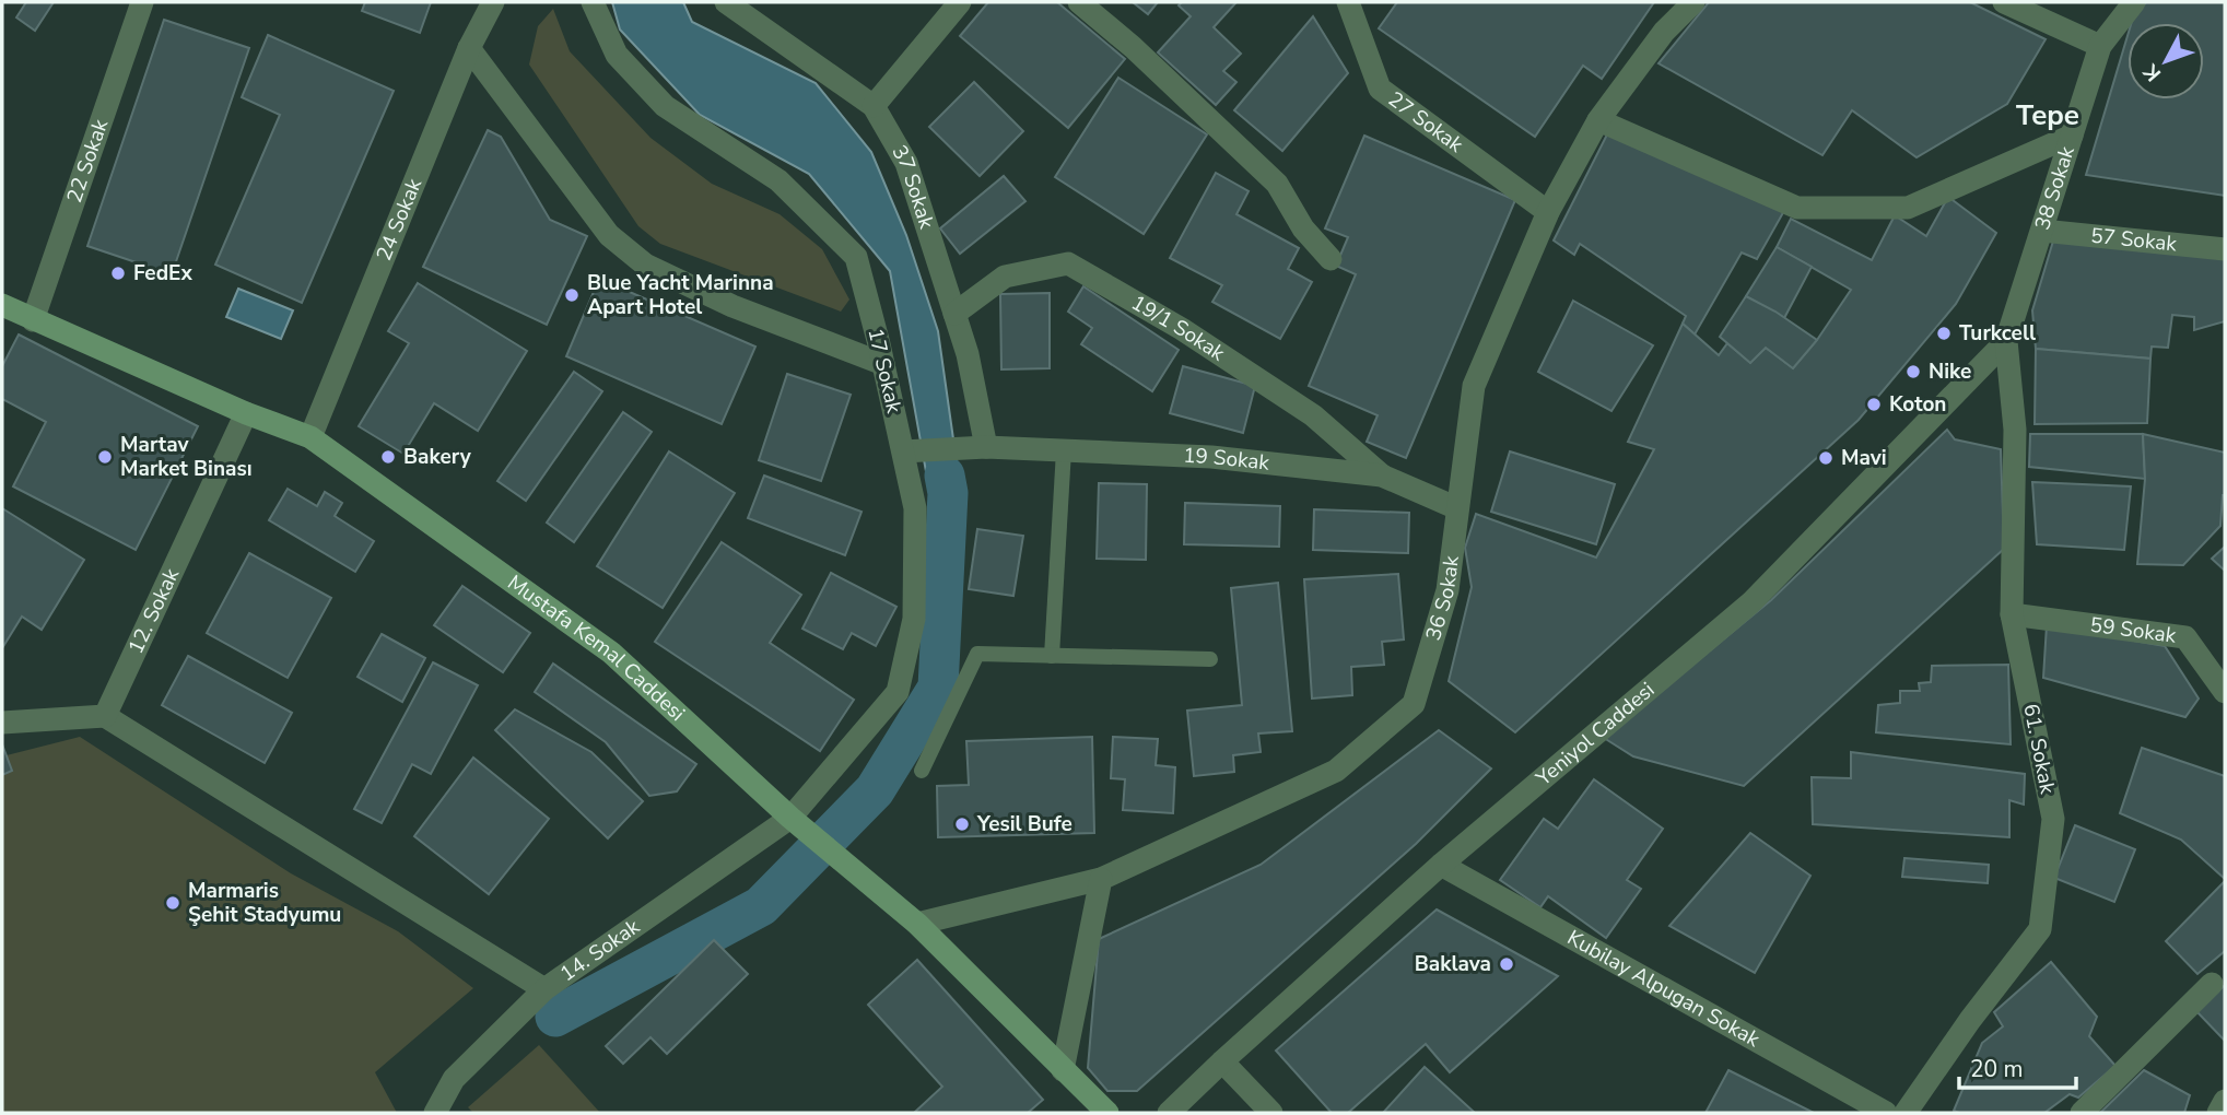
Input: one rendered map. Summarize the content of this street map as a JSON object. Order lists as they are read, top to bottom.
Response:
{
  "streets": {
    "street": [
      "27 Sokak",
      "22 Sokak",
      "37 Sokak",
      "38 Sokak",
      "24 Sokak",
      "57 Sokak",
      "19/1 Sokak",
      "17 Sokak",
      "19 Sokak",
      "36 Sokak",
      "12. Sokak",
      "59 Sokak",
      "Mustafa Kemal Caddesi",
      "Yeniyol Caddesi",
      "61. Sokak",
      "14. Sokak",
      "Kubilay Alpugan Sokak"
    ]
  },
  "crossings": [
    ["27 Sokak", "36 Sokak"],
    ["22 Sokak", "Mustafa Kemal Caddesi"],
    ["37 Sokak", "19/1 Sokak"],
    ["37 Sokak", "19 Sokak"],
    ["38 Sokak", "57 Sokak"],
    ["38 Sokak", "Yeniyol Caddesi"],
    ["38 Sokak", "61. Sokak"],
    ["24 Sokak", "Mustafa Kemal Caddesi"],
    ["19/1 Sokak", "19 Sokak"],
    ["17 Sokak", "19 Sokak"],
    ["17 Sokak", "Mustafa Kemal Caddesi"],
    ["17 Sokak", "14. Sokak"],
    ["19 Sokak", "36 Sokak"],
    ["36 Sokak", "Mustafa Kemal Caddesi"],
    ["12. Sokak", "Mustafa Kemal Caddesi"],
    ["59 Sokak", "61. Sokak"],
    ["Mustafa Kemal Caddesi", "14. Sokak"],
    ["Yeniyol Caddesi", "61. Sokak"],
    ["Yeniyol Caddesi", "Kubilay Alpugan Sokak"]
  ],
  "districts": ["Tepe"],
  "places": [
    "FedEx",
    "Blue Yacht Marinna Apart Hotel",
    "Turkcell",
    "Nike",
    "Koton",
    "Martav Market Binası",
    "Bakery",
    "Mavi",
    "Yesil Bufe",
    "Marmaris Şehit Stadyumu",
    "Baklava"
  ],
  "scale_bar": "20 m",
  "north": "bottom left"
}
